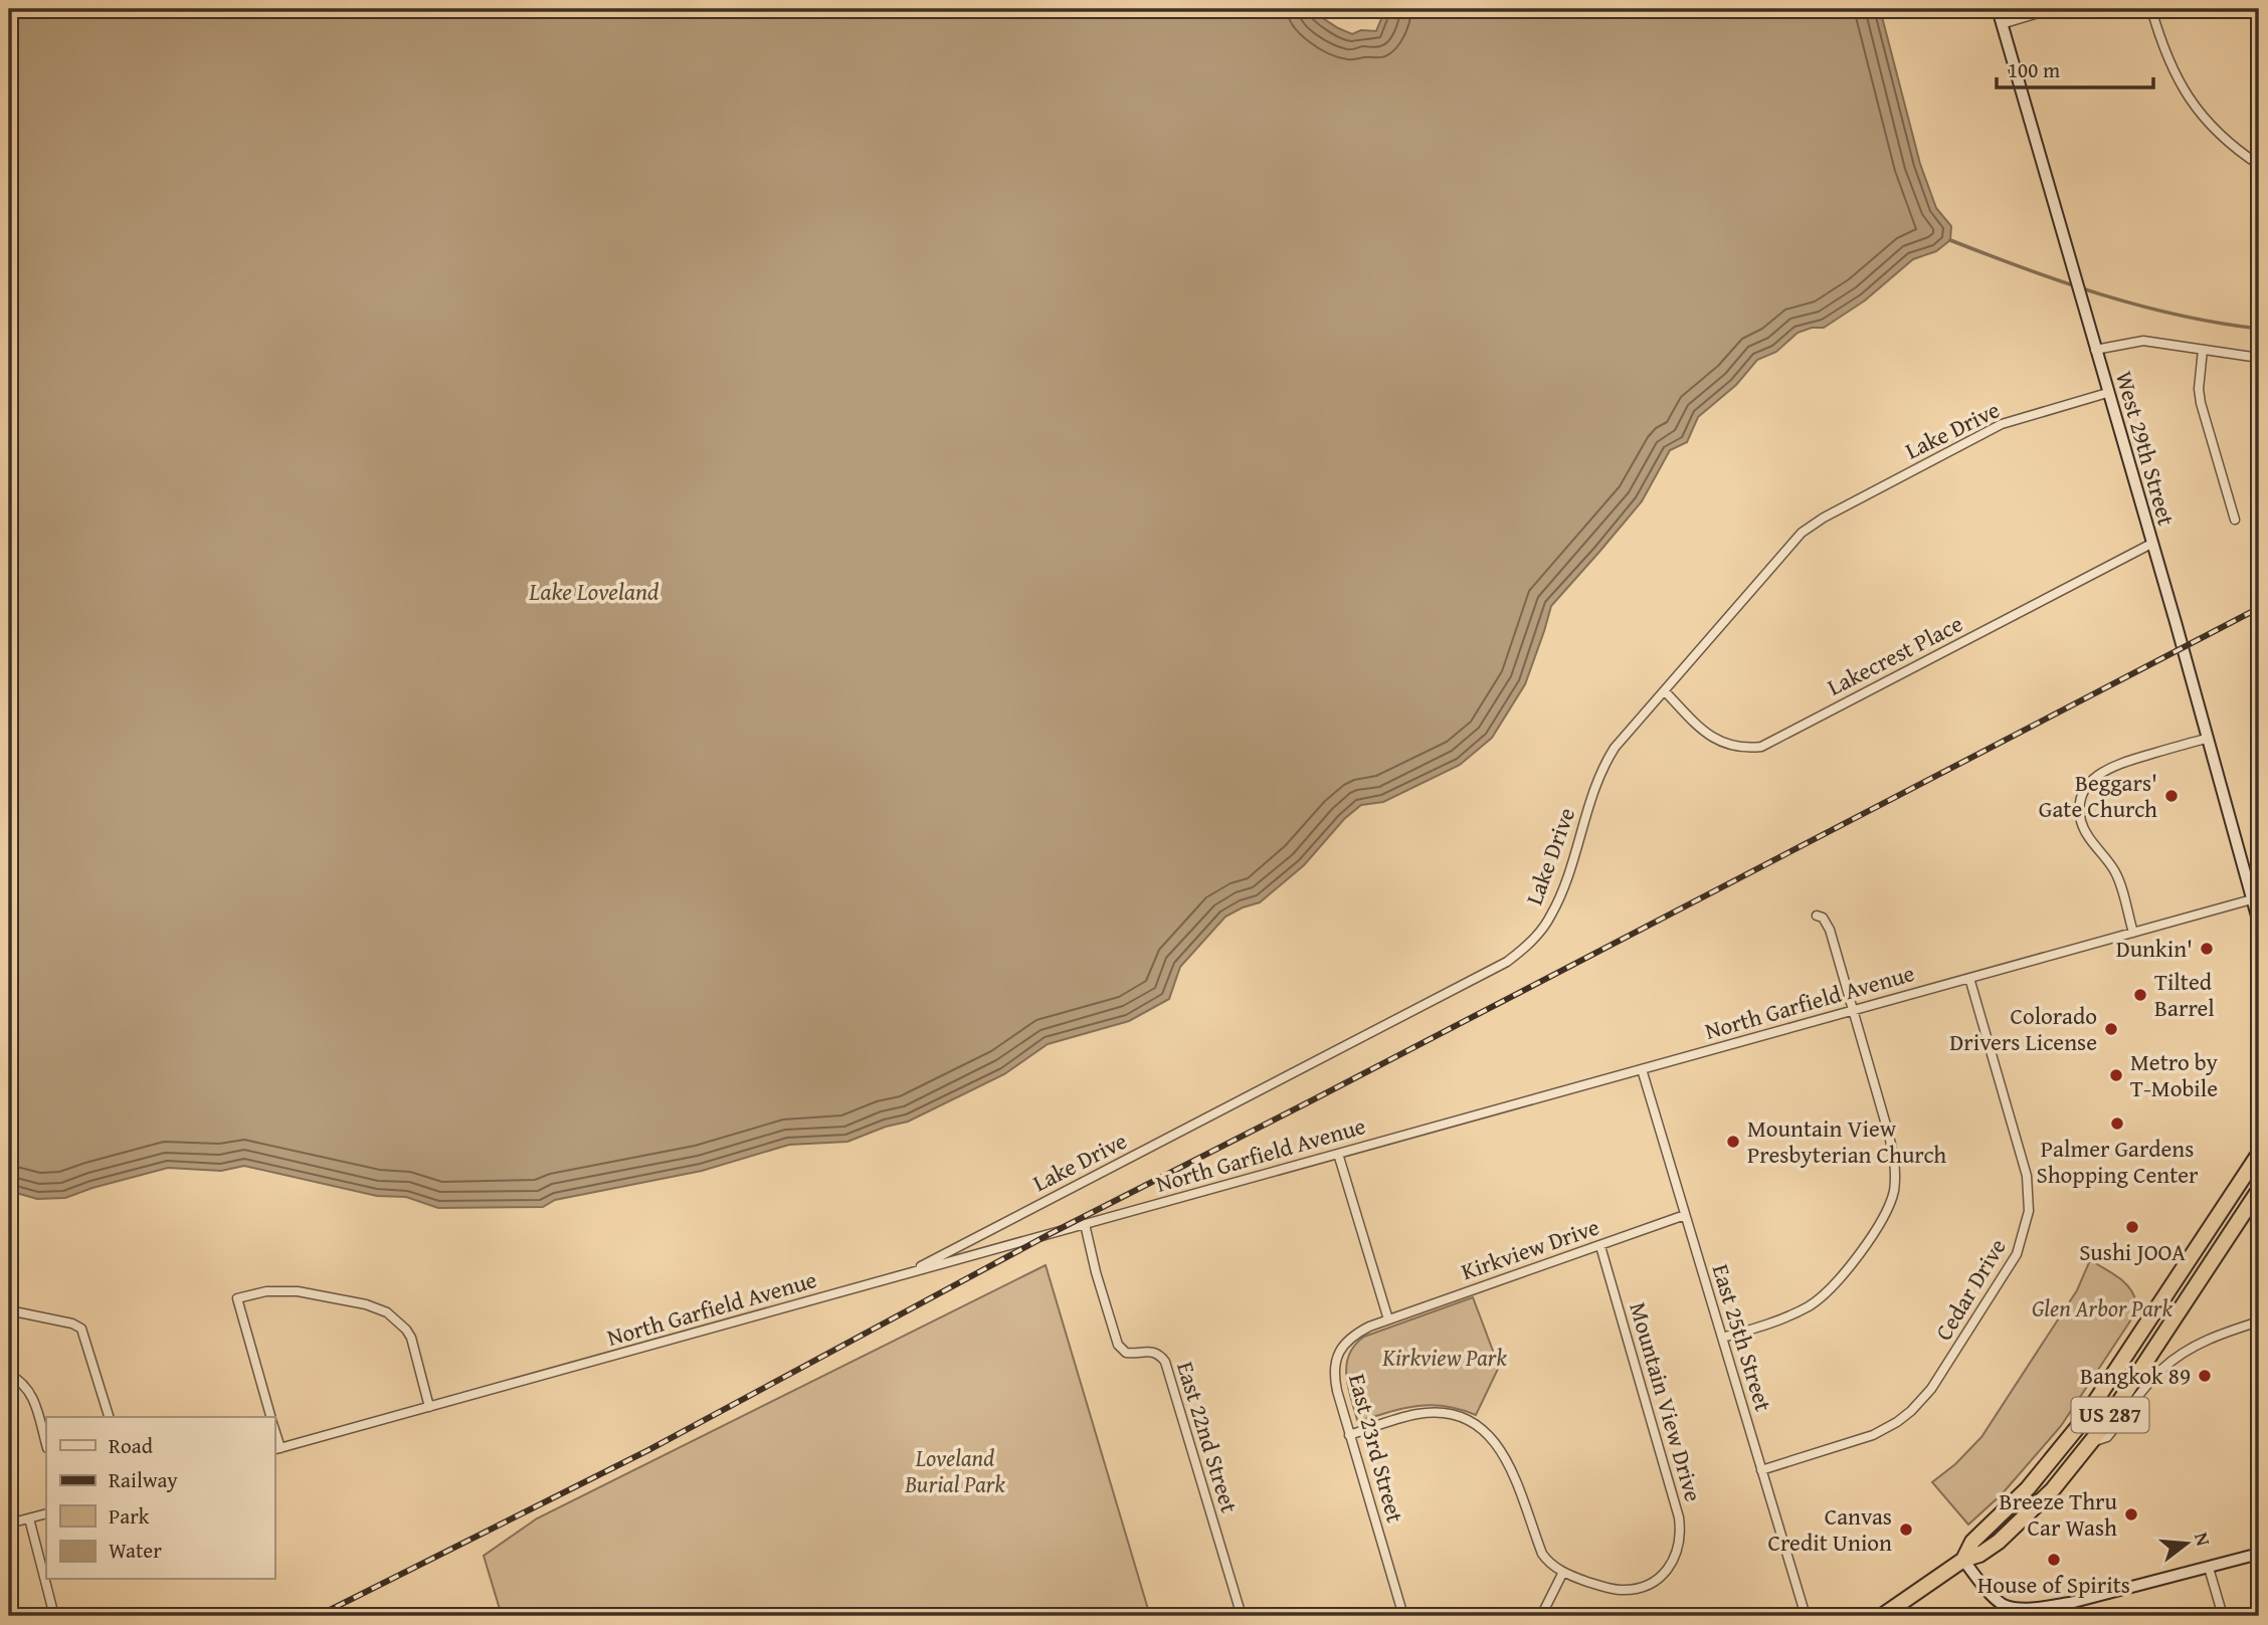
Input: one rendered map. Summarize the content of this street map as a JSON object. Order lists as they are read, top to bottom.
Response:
{
  "streets": {
    "highway": ["US 287"],
    "main road": ["West 29th Street"],
    "street": [
      "Lake Drive",
      "Lakecrest Place",
      "North Garfield Avenue",
      "Kirkview Drive",
      "Cedar Drive",
      "East 25th Street",
      "Mountain View Drive",
      "East 22nd Street",
      "East 23rd Street"
    ]
  },
  "crossings": [
    ["Lake Drive", "West 29th Street"],
    ["Lake Drive", "Lakecrest Place"],
    ["Lake Drive", "North Garfield Avenue"],
    ["West 29th Street", "Lakecrest Place"],
    ["West 29th Street", "North Garfield Avenue"],
    ["North Garfield Avenue", "Cedar Drive"],
    ["North Garfield Avenue", "East 25th Street"],
    ["North Garfield Avenue", "East 22nd Street"],
    ["Kirkview Drive", "East 25th Street"],
    ["Kirkview Drive", "Mountain View Drive"],
    ["Kirkview Drive", "East 23rd Street"],
    ["Cedar Drive", "East 25th Street"],
    ["Mountain View Drive", "East 23rd Street"]
  ],
  "water": ["Lake Loveland"],
  "parks": ["Glen Arbor Park", "Kirkview Park", "Loveland Burial Park"],
  "places": [
    "Beggars' Gate Church",
    "Dunkin'",
    "Tilted Barrel",
    "Colorado Drivers License",
    "Metro by T-Mobile",
    "Palmer Gardens Shopping Center",
    "Mountain View Presbyterian Church",
    "Sushi JOOA",
    "Bangkok 89",
    "Breeze Thru Car Wash",
    "Canvas Credit Union",
    "House of Spirits"
  ],
  "legend": [
    "Road",
    "Railway",
    "Park",
    "Water"
  ],
  "scale_bar": "100 m",
  "north": "right"
}
